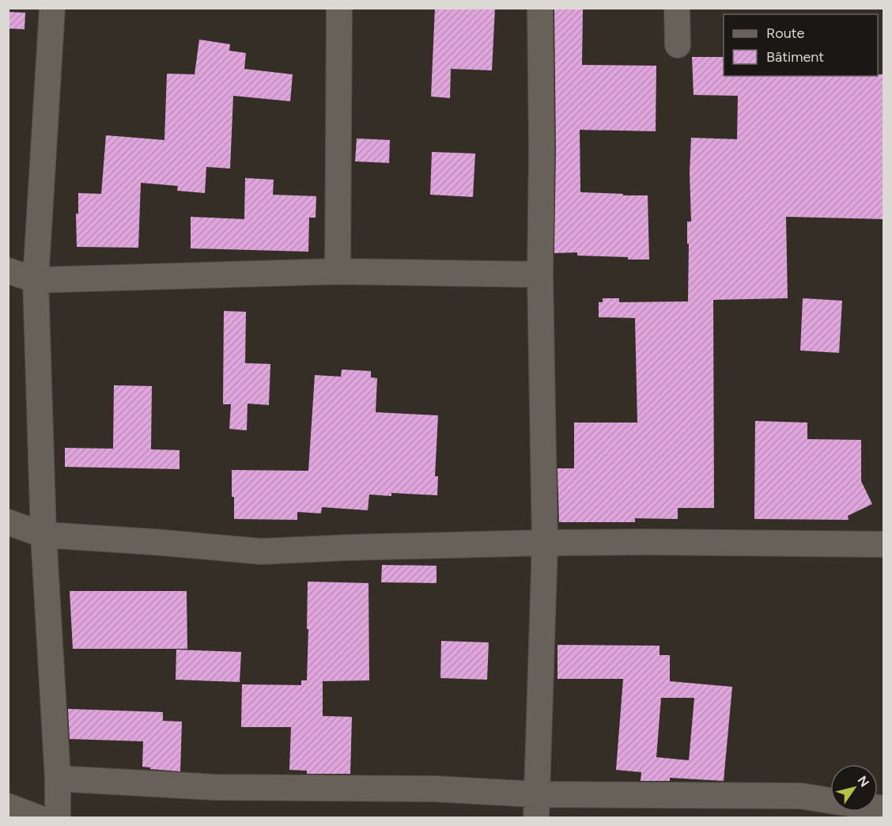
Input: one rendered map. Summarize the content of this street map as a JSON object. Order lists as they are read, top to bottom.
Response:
{
  "legend": ["Route", "Bâtiment"],
  "north": "top right"
}
